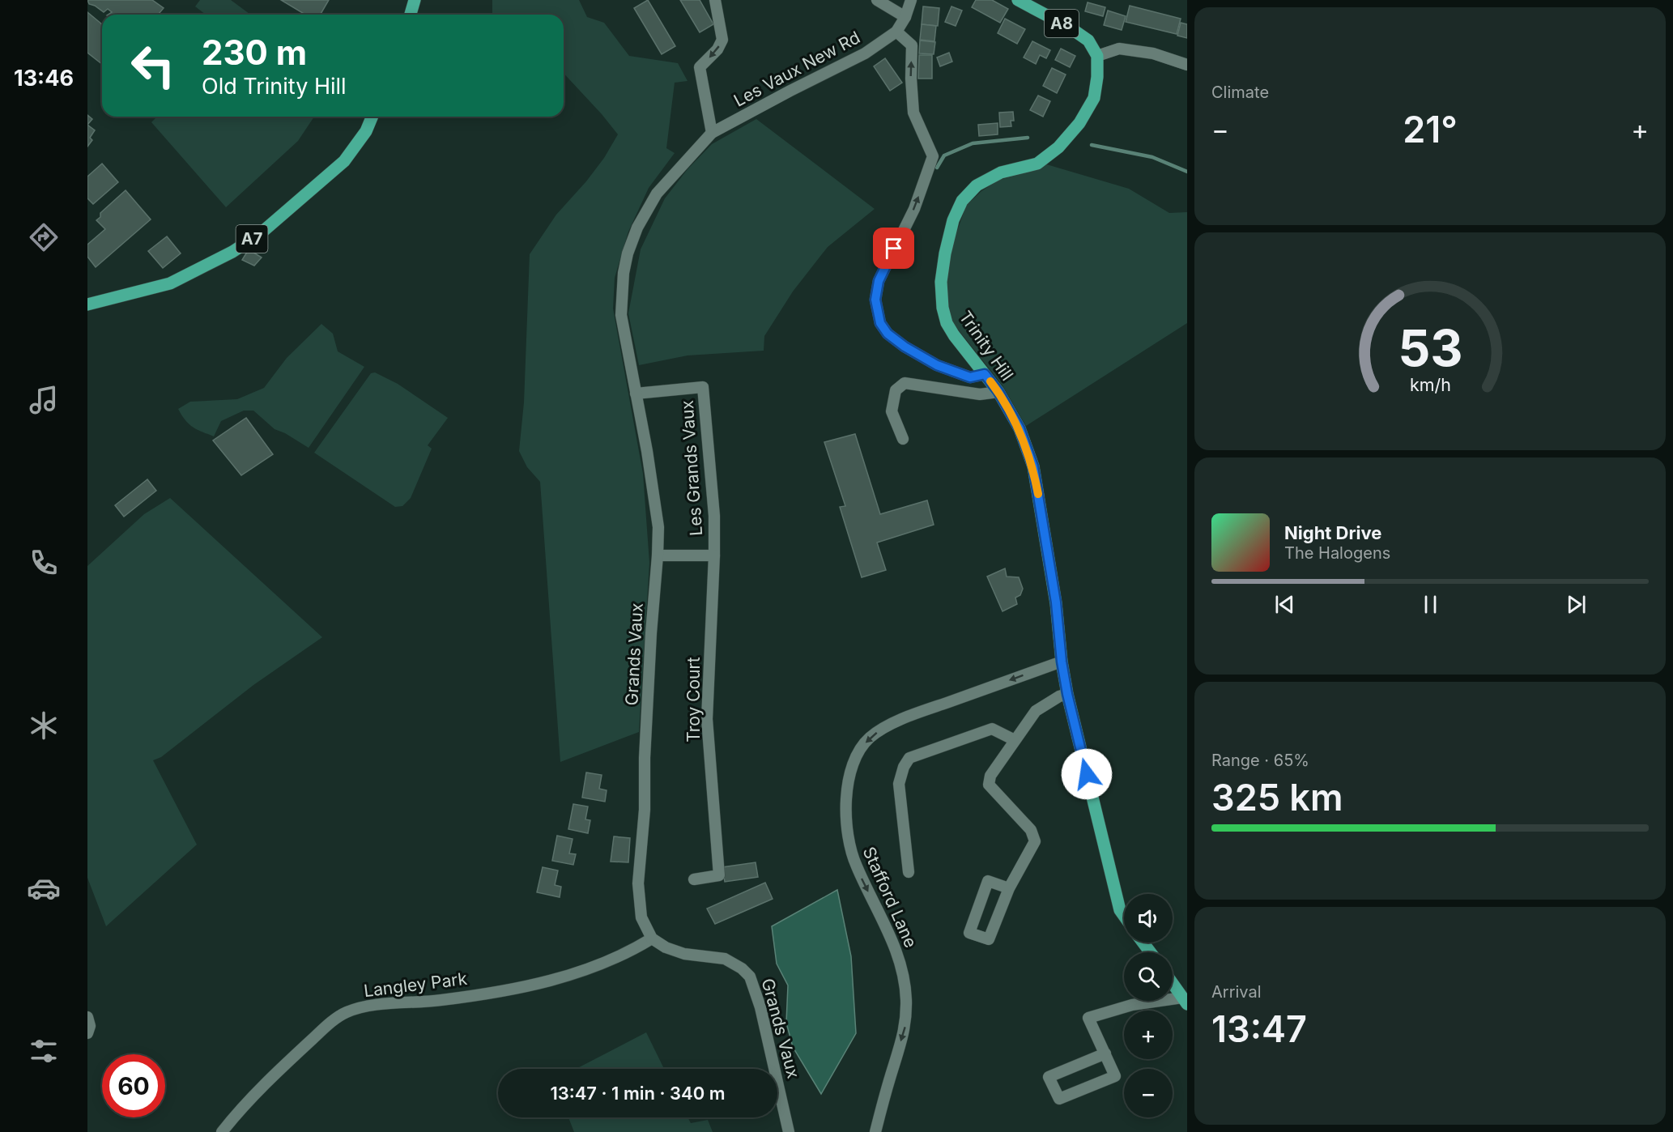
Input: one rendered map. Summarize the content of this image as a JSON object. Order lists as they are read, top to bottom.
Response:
{
  "streets": {
    "main road": ["A8", "A7", "Trinity Hill"],
    "street": [
      "Les Vaux New Rd",
      "Les Grands Vaux",
      "Grands Vaux",
      "Troy Court",
      "Stafford Lane",
      "Langley Park"
    ]
  },
  "crossings": [
    ["A8", "Trinity Hill"],
    ["Les Vaux New Rd", "Grands Vaux"],
    ["Trinity Hill", "Stafford Lane"],
    ["Les Grands Vaux", "Grands Vaux"],
    ["Les Grands Vaux", "Troy Court"],
    ["Grands Vaux", "Langley Park"]
  ],
  "one_way": ["Stafford Lane"],
  "page": {
    "tabs": "13:46",
    "tile": [
      "Climate",
      ["Range · 65%", "325 km"],
      ["Arrival", "13:47"]
    ],
    "turn": ["230 m", "Old Trinity Hill"],
    "heat": ["−", "21°", "+"],
    "song": ["Night Drive", "The Halogens"],
    "map_buttons": ["+", "−"],
    "limit": "60",
    "trip": "13:47 · 1 min · 340 m",
    "gauge": ["53", "km/h"]
  }
}
